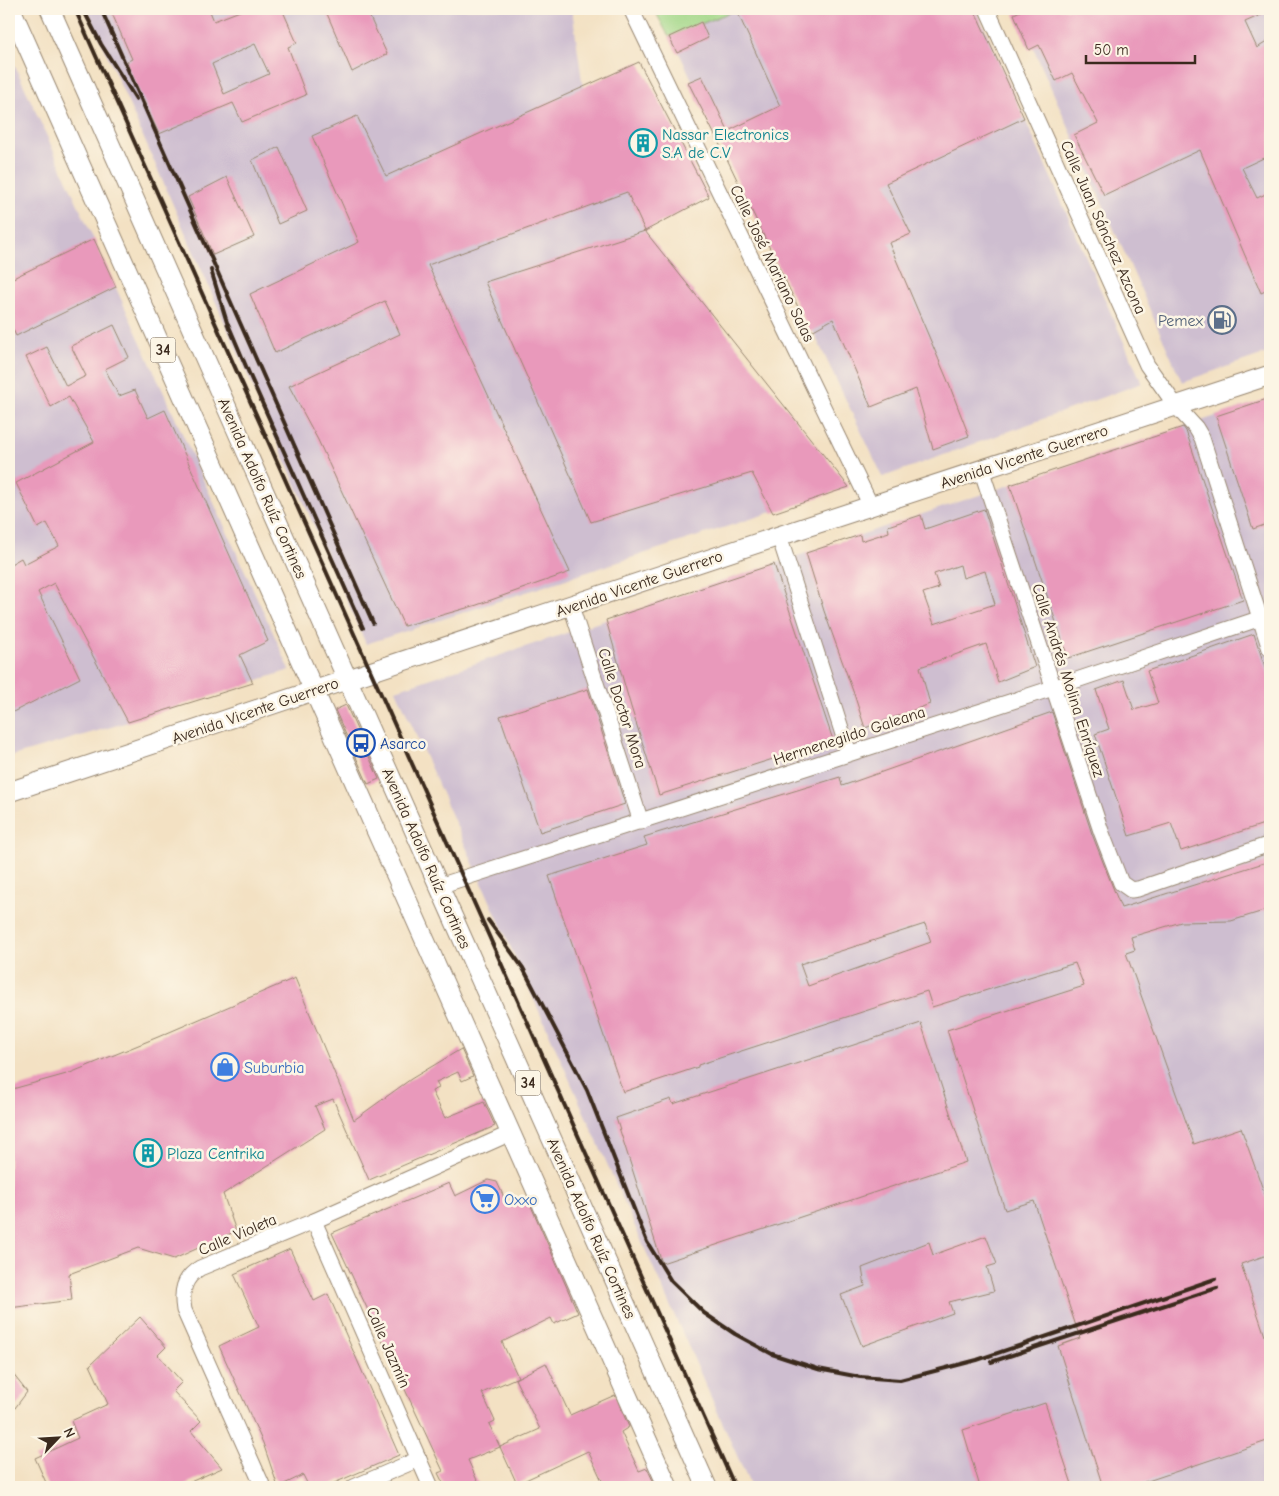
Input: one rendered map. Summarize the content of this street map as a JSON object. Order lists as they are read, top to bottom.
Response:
{
  "streets": {
    "main road": ["34", "Avenida Vicente Guerrero", "Avenida Adolfo Ruíz Cortines"],
    "street": [
      "Calle Juan Sánchez Azcona",
      "Calle José Mariano Salas",
      "Calle Andrés Molina Enríquez",
      "Calle Doctor Mora",
      "Hermenegildo Galeana",
      "Calle Violeta",
      "Calle Jazmín"
    ]
  },
  "crossings": [
    ["Calle Juan Sánchez Azcona", "Avenida Vicente Guerrero"],
    ["Calle Juan Sánchez Azcona", "Hermenegildo Galeana"],
    ["Calle José Mariano Salas", "Avenida Vicente Guerrero"],
    ["34", "Avenida Vicente Guerrero"],
    ["34", "Calle Violeta"],
    ["Avenida Vicente Guerrero", "Avenida Adolfo Ruíz Cortines"],
    ["Avenida Vicente Guerrero", "Calle Andrés Molina Enríquez"],
    ["Avenida Vicente Guerrero", "Calle Doctor Mora"],
    ["Avenida Adolfo Ruíz Cortines", "Hermenegildo Galeana"],
    ["Calle Andrés Molina Enríquez", "Hermenegildo Galeana"],
    ["Calle Doctor Mora", "Hermenegildo Galeana"],
    ["Calle Violeta", "Calle Jazmín"]
  ],
  "places": {
    "building": ["Nassar Electronics S.A de C.V", "Plaza Centrika"],
    "fuel station": ["Pemex"],
    "bus stop": ["Asarco"],
    "shop": ["Suburbia"],
    "supermarket": ["Oxxo"]
  },
  "scale_bar": "50 m",
  "north": "top right"
}
